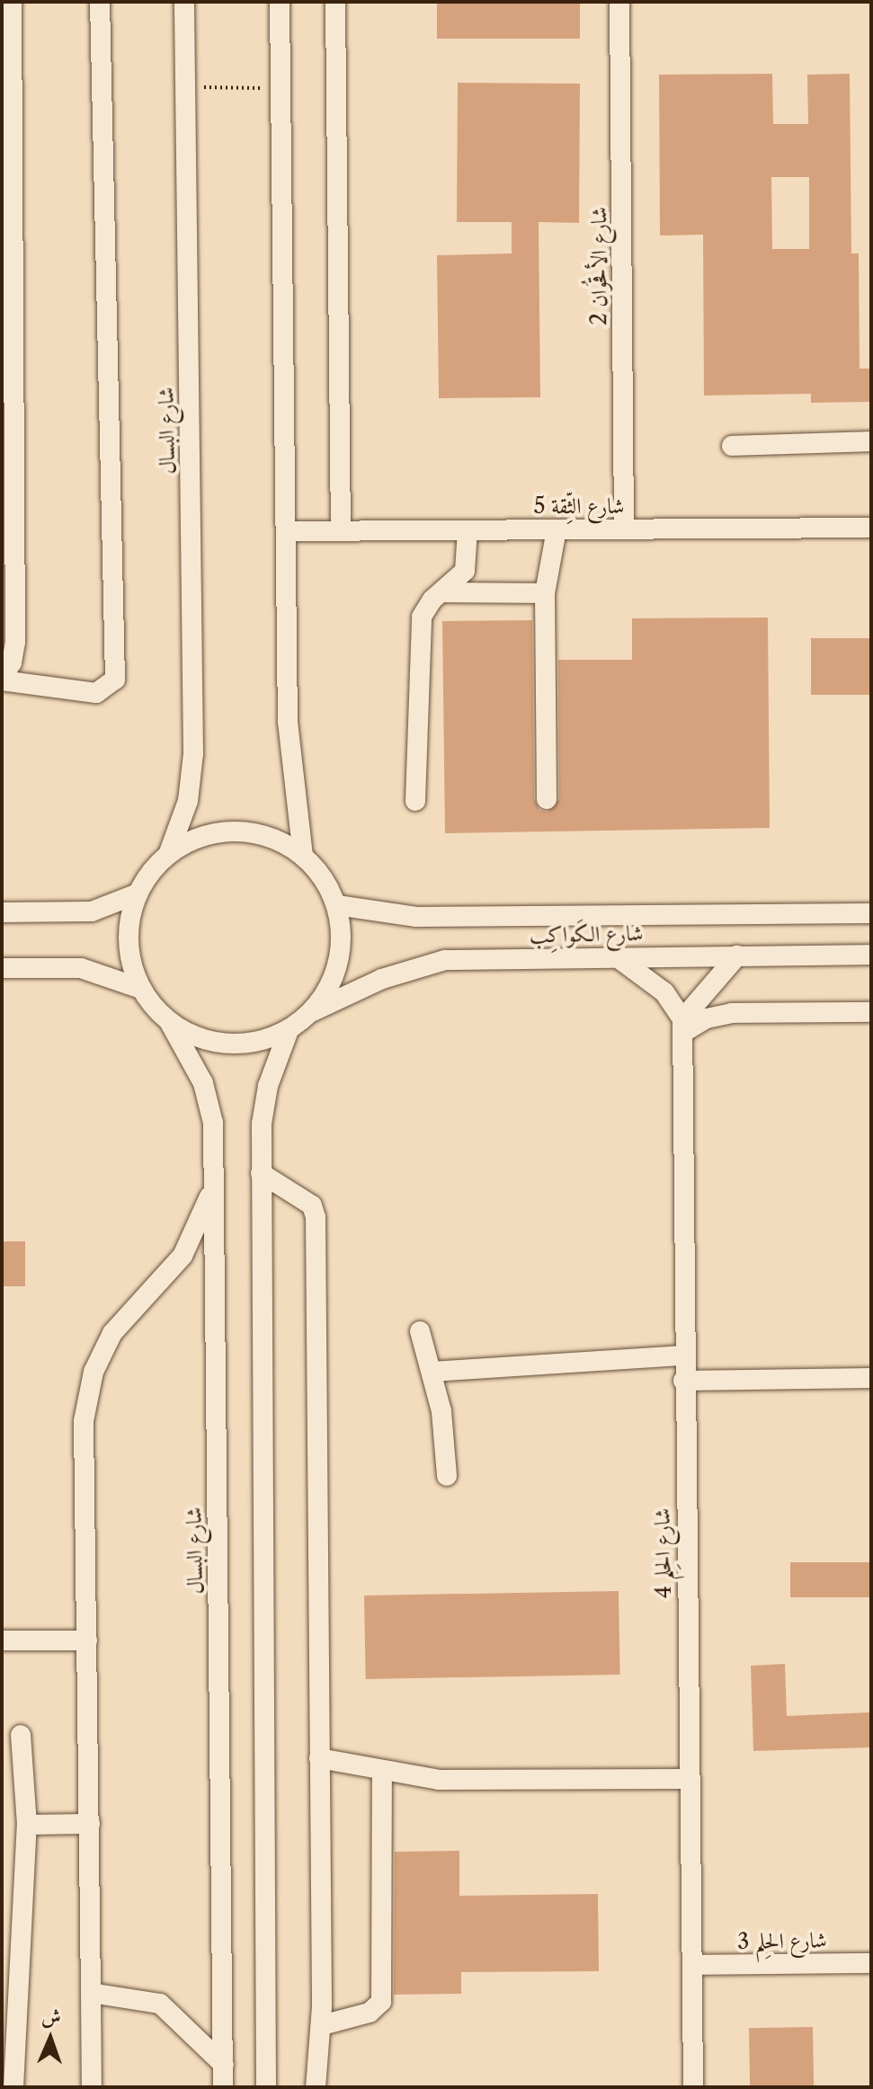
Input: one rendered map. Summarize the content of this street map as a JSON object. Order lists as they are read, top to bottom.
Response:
{
  "streets": {
    "street": [
      "شارع الأقحُوان 2",
      "شارع البسال",
      "شارع الثِّقة 5",
      "شارع الكَواكِب",
      "شارع الحِلم 4",
      "شارع الحِلم 3"
    ]
  },
  "crossings": [
    ["شارع الأقحُوان 2", "شارع الثِّقة 5"],
    ["شارع البسال", "شارع الكَواكِب"],
    ["شارع الحِلم 4", "شارع الحِلم 3"]
  ],
  "north": "top"
}
